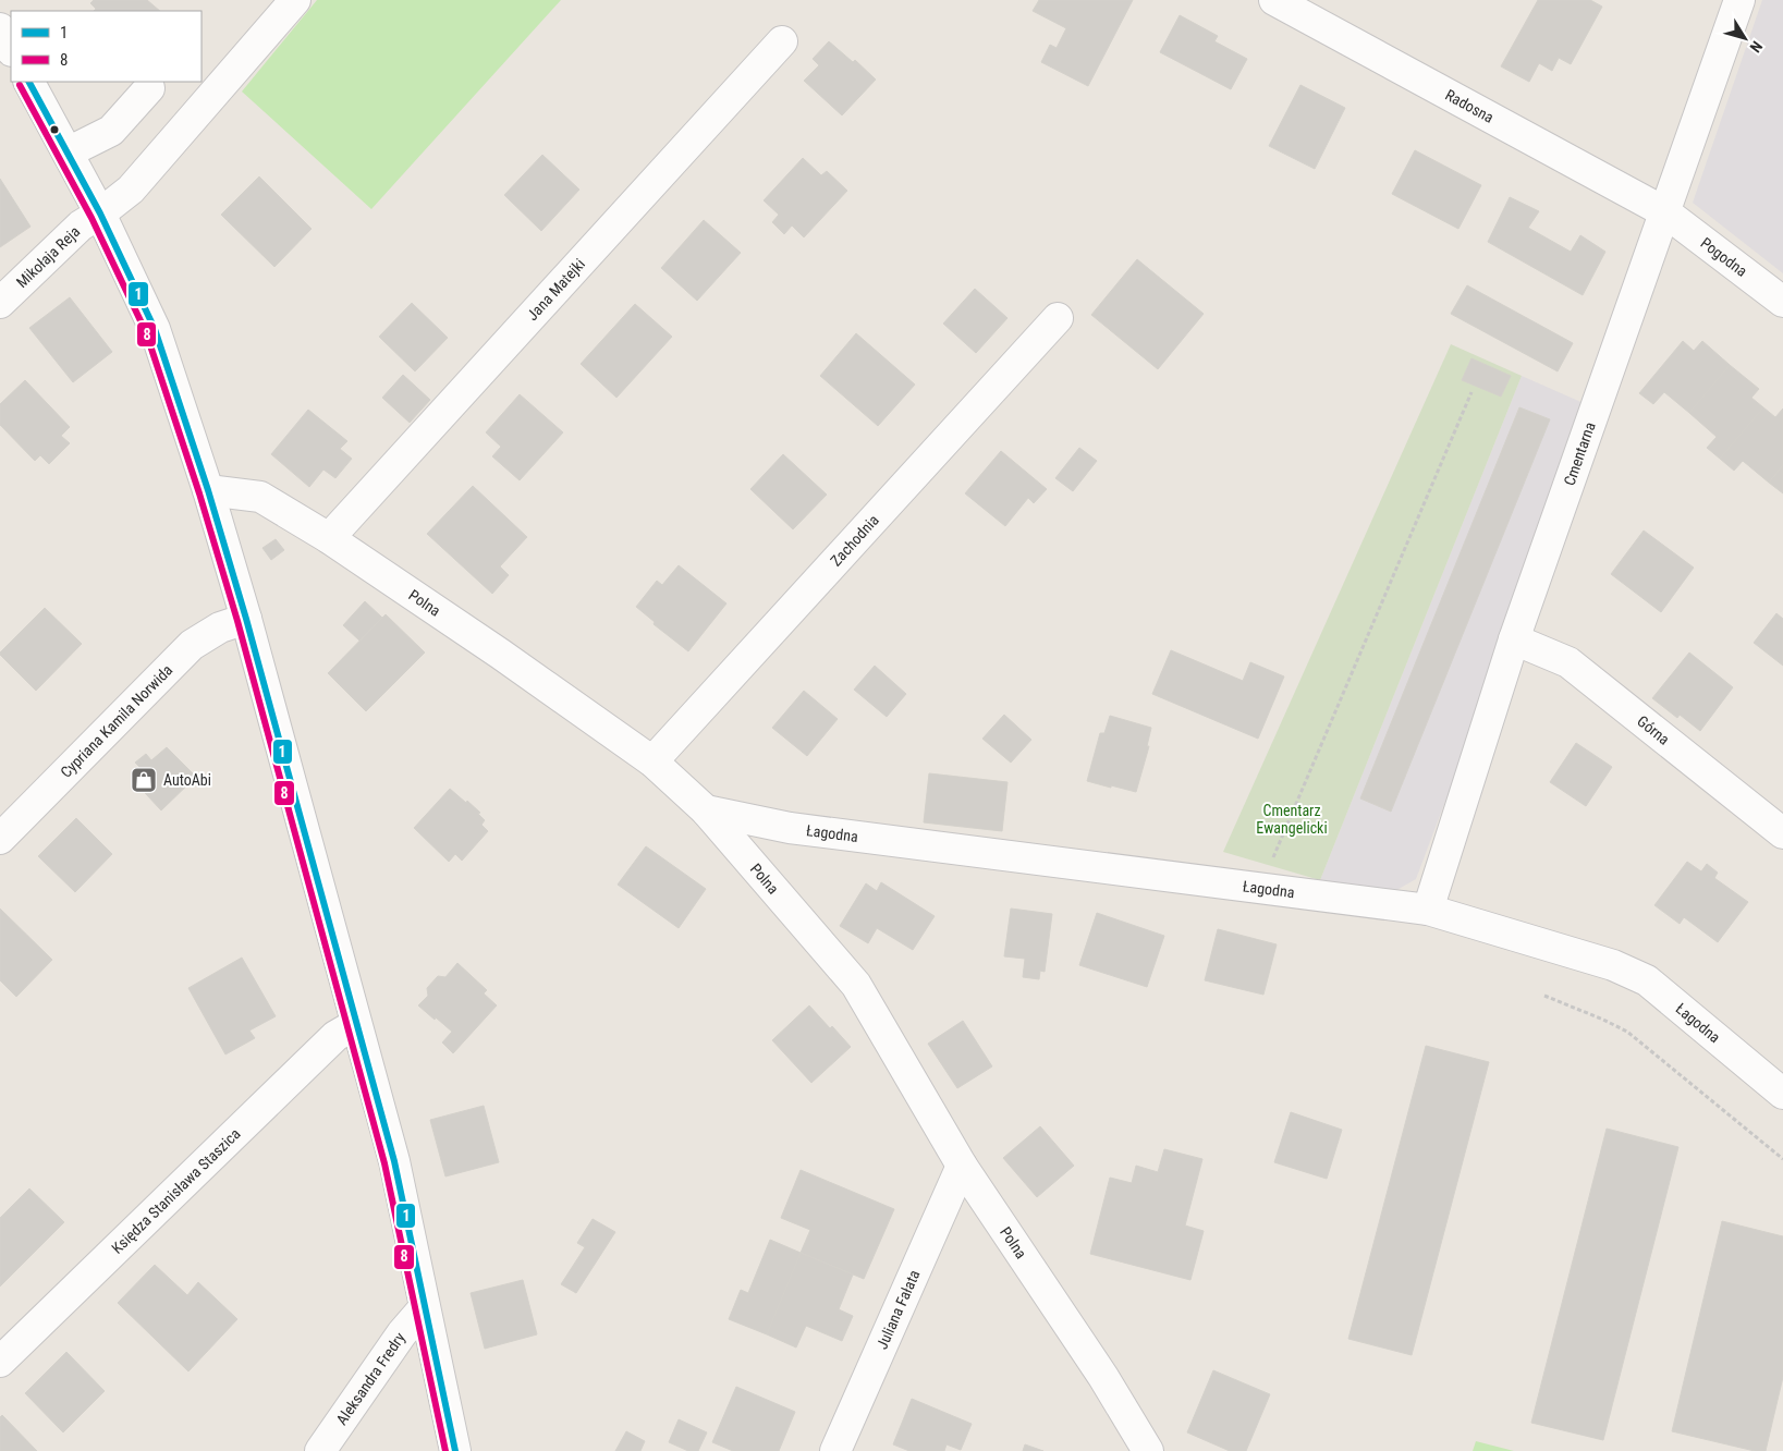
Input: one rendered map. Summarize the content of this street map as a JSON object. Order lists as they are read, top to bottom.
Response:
{
  "streets": {
    "street": [
      "Radosna",
      "Mikołaja Reja",
      "Pogodna",
      "Jana Matejki",
      "Cmentarna",
      "Zachodnia",
      "Polna",
      "Cypriana Kamila Norwida",
      "Górna",
      "Łagodna",
      "Księdza Stanisława Staszica",
      "Juliana Fałata",
      "Aleksandra Fredry"
    ]
  },
  "crossings": [
    ["Radosna", "Pogodna"],
    ["Radosna", "Cmentarna"],
    ["Pogodna", "Cmentarna"],
    ["Jana Matejki", "Polna"],
    ["Cmentarna", "Górna"],
    ["Cmentarna", "Łagodna"],
    ["Zachodnia", "Polna"],
    ["Polna", "Łagodna"],
    ["Polna", "Juliana Fałata"]
  ],
  "parks": ["Cmentarz Ewangelicki"],
  "places": {
    "shop": ["AutoAbi"]
  },
  "lines": ["transit line 1", "transit line 8"],
  "legend": ["1", "8"],
  "north": "bottom right"
}
